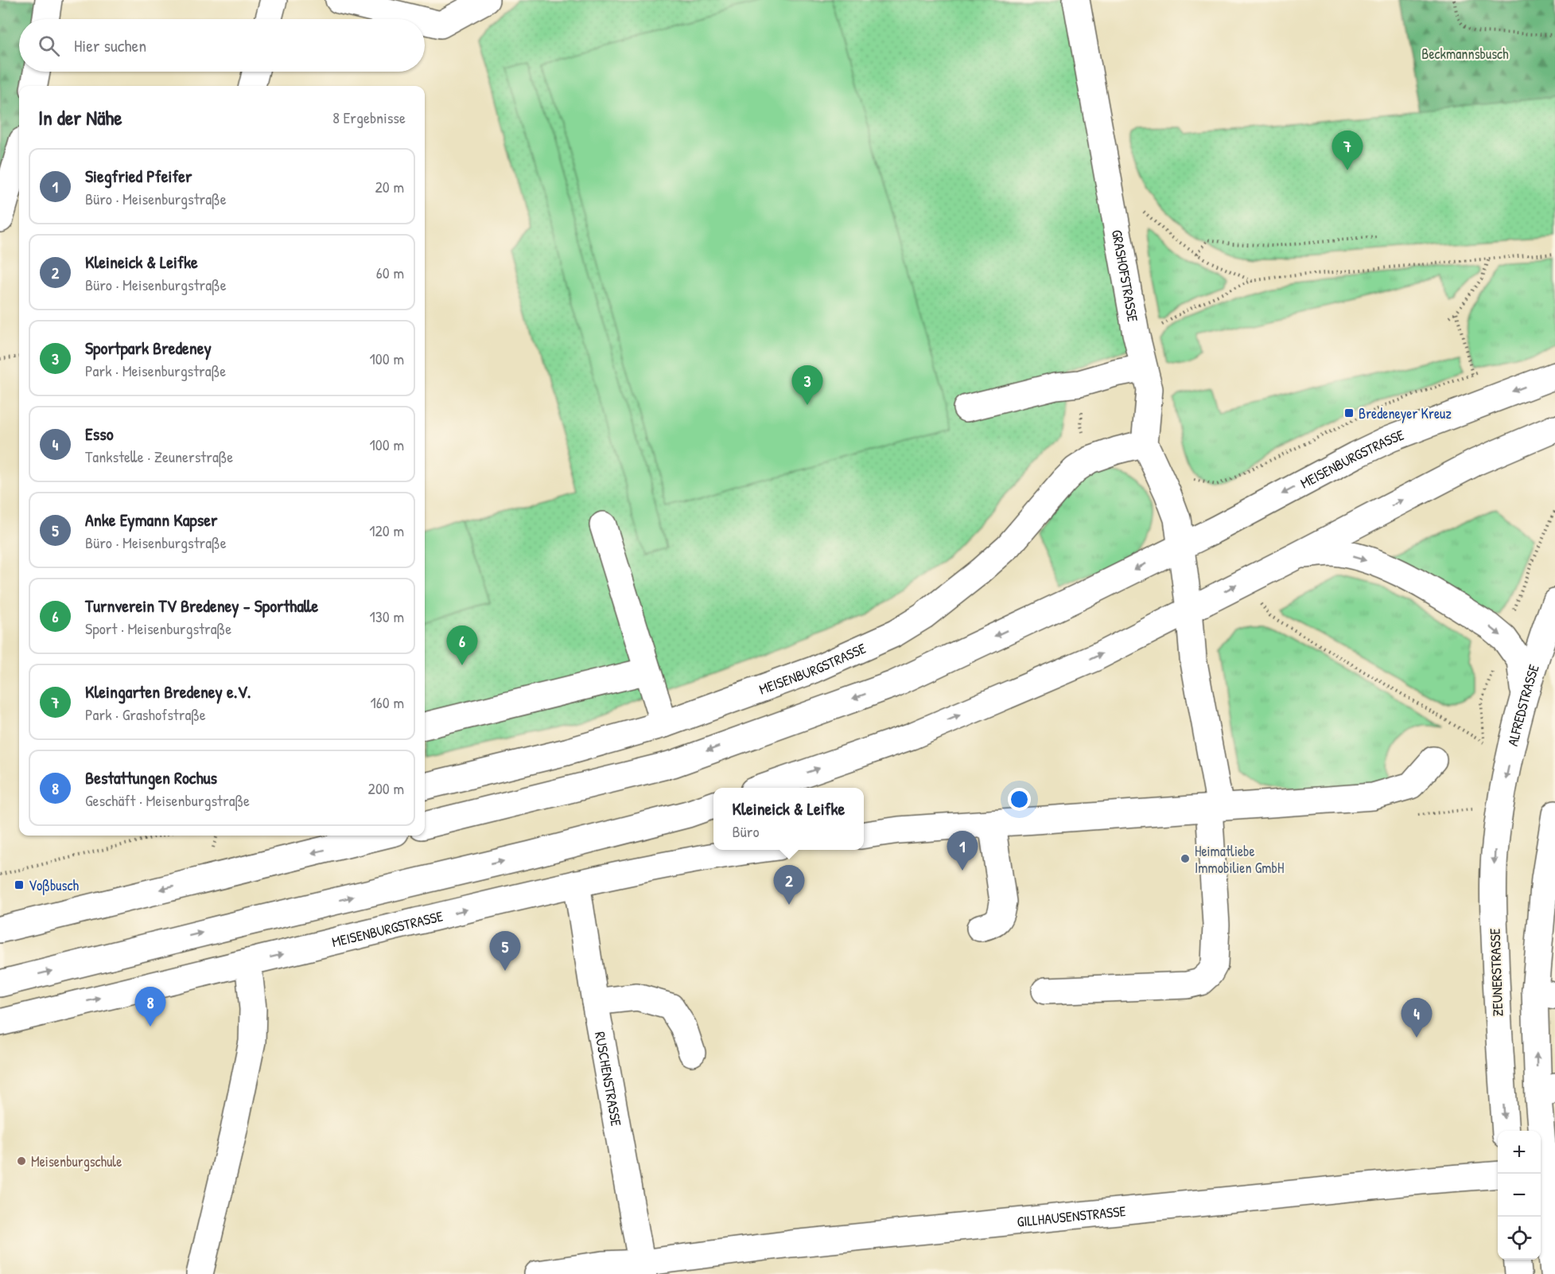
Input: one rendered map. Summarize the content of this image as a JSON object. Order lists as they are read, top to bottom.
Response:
{
  "streets": {
    "street": [
      "GRASHOFSTRASSE",
      "MEISENBURGSTRASSE",
      "ALFREDSTRASSE",
      "ZEUNERSTRASSE",
      "RUSCHENSTRASSE",
      "GILLHAUSENSTRASSE"
    ]
  },
  "crossings": [
    ["GRASHOFSTRASSE", "MEISENBURGSTRASSE"],
    ["MEISENBURGSTRASSE", "RUSCHENSTRASSE"],
    ["ALFREDSTRASSE", "ZEUNERSTRASSE"],
    ["RUSCHENSTRASSE", "GILLHAUSENSTRASSE"]
  ],
  "one_way": ["ALFREDSTRASSE"],
  "parks": ["Beckmannsbusch"],
  "places": {
    "transit": ["Bredeneyer Kreuz", "Voßbusch"],
    "other": ["Heimatliebe Immobilien GmbH", "Meisenburgschule"]
  },
  "page": {
    "search": "Hier suchen",
    "heading": ["In der Nähe", "8 Ergebnisse"],
    "pins": [
      "7",
      "3",
      "6",
      "1",
      "2",
      "5",
      "8",
      "4"
    ],
    "list": [
      {
        "mark": "1",
        "name": "Siegfried Pfeifer",
        "note": "Büro · Meisenburgstraße",
        "value": "20 m"
      },
      {
        "mark": "2",
        "name": "Kleineick & Leifke",
        "note": "Büro · Meisenburgstraße",
        "value": "60 m"
      },
      {
        "mark": "3",
        "name": "Sportpark Bredeney",
        "note": "Park · Meisenburgstraße",
        "value": "100 m"
      },
      {
        "mark": "4",
        "name": "Esso",
        "note": "Tankstelle · Zeunerstraße",
        "value": "100 m"
      },
      {
        "mark": "5",
        "name": "Anke Eymann Kapser",
        "note": "Büro · Meisenburgstraße",
        "value": "120 m"
      },
      {
        "mark": "6",
        "name": "Turnverein TV Bredeney - Sporthalle",
        "note": "Sport · Meisenburgstraße",
        "value": "130 m"
      },
      {
        "mark": "7",
        "name": "Kleingarten Bredeney e.V.",
        "note": "Park · Grashofstraße",
        "value": "160 m"
      },
      {
        "mark": "8",
        "name": "Bestattungen Rochus",
        "note": "Geschäft · Meisenburgstraße",
        "value": "200 m"
      }
    ],
    "popup": ["Kleineick & Leifke", "Büro"],
    "map_buttons": ["+", "−"]
  }
}
